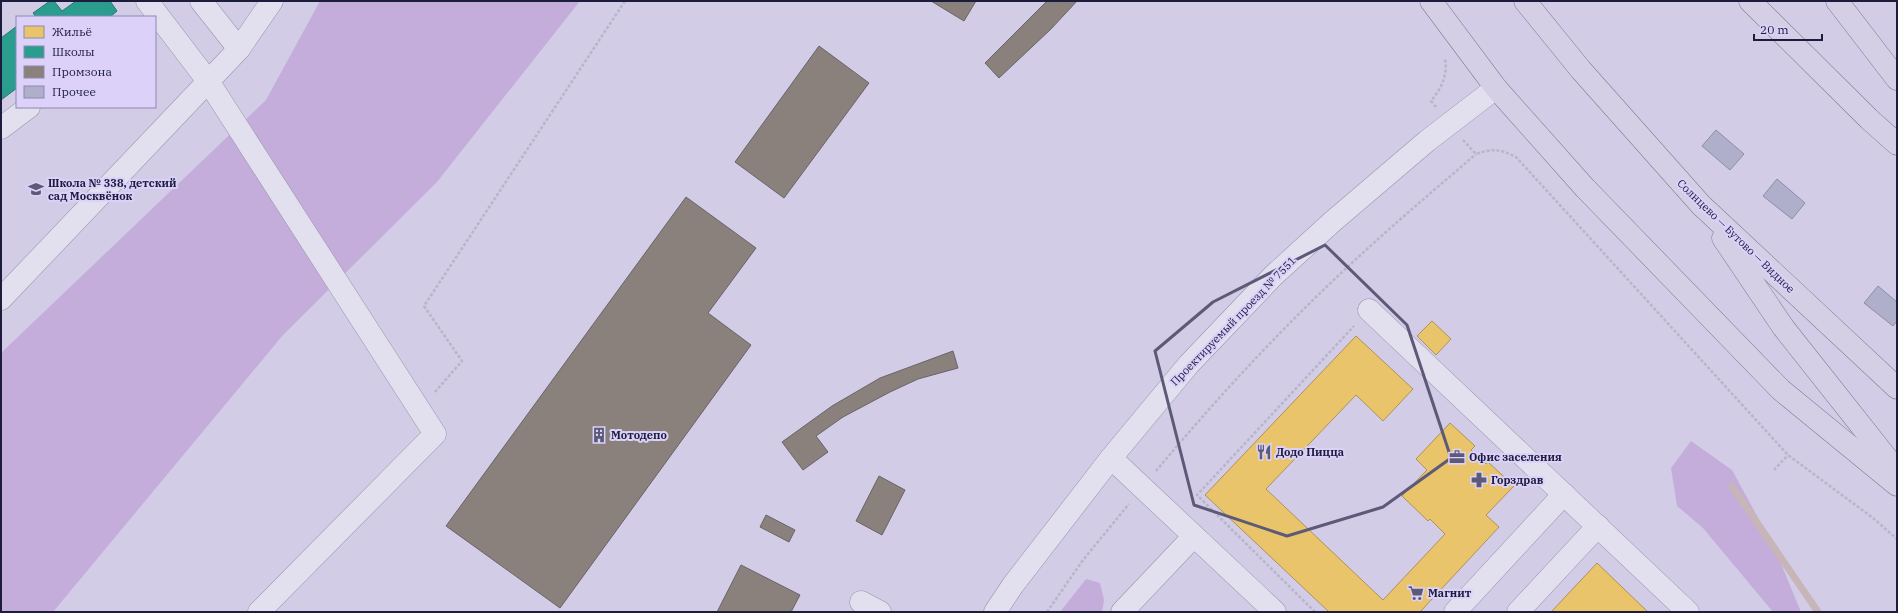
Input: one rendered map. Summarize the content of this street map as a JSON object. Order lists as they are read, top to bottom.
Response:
{
  "streets": {
    "main road": ["Солнцево — Бутово — Видное"],
    "street": ["Проектируемый проезд № 7551"]
  },
  "places": {
    "school or university": ["Школа № 338, детский сад Москвёнок"],
    "building": ["Мотодепо"],
    "restaurant": ["Додо Пицца"],
    "office": ["Офис заселения"],
    "pharmacy": ["Горздрав"],
    "supermarket": ["Магнит"]
  },
  "legend": [
    "Жильё",
    "Школы",
    "Промзона",
    "Прочее"
  ],
  "scale_bar": "20 m"
}
